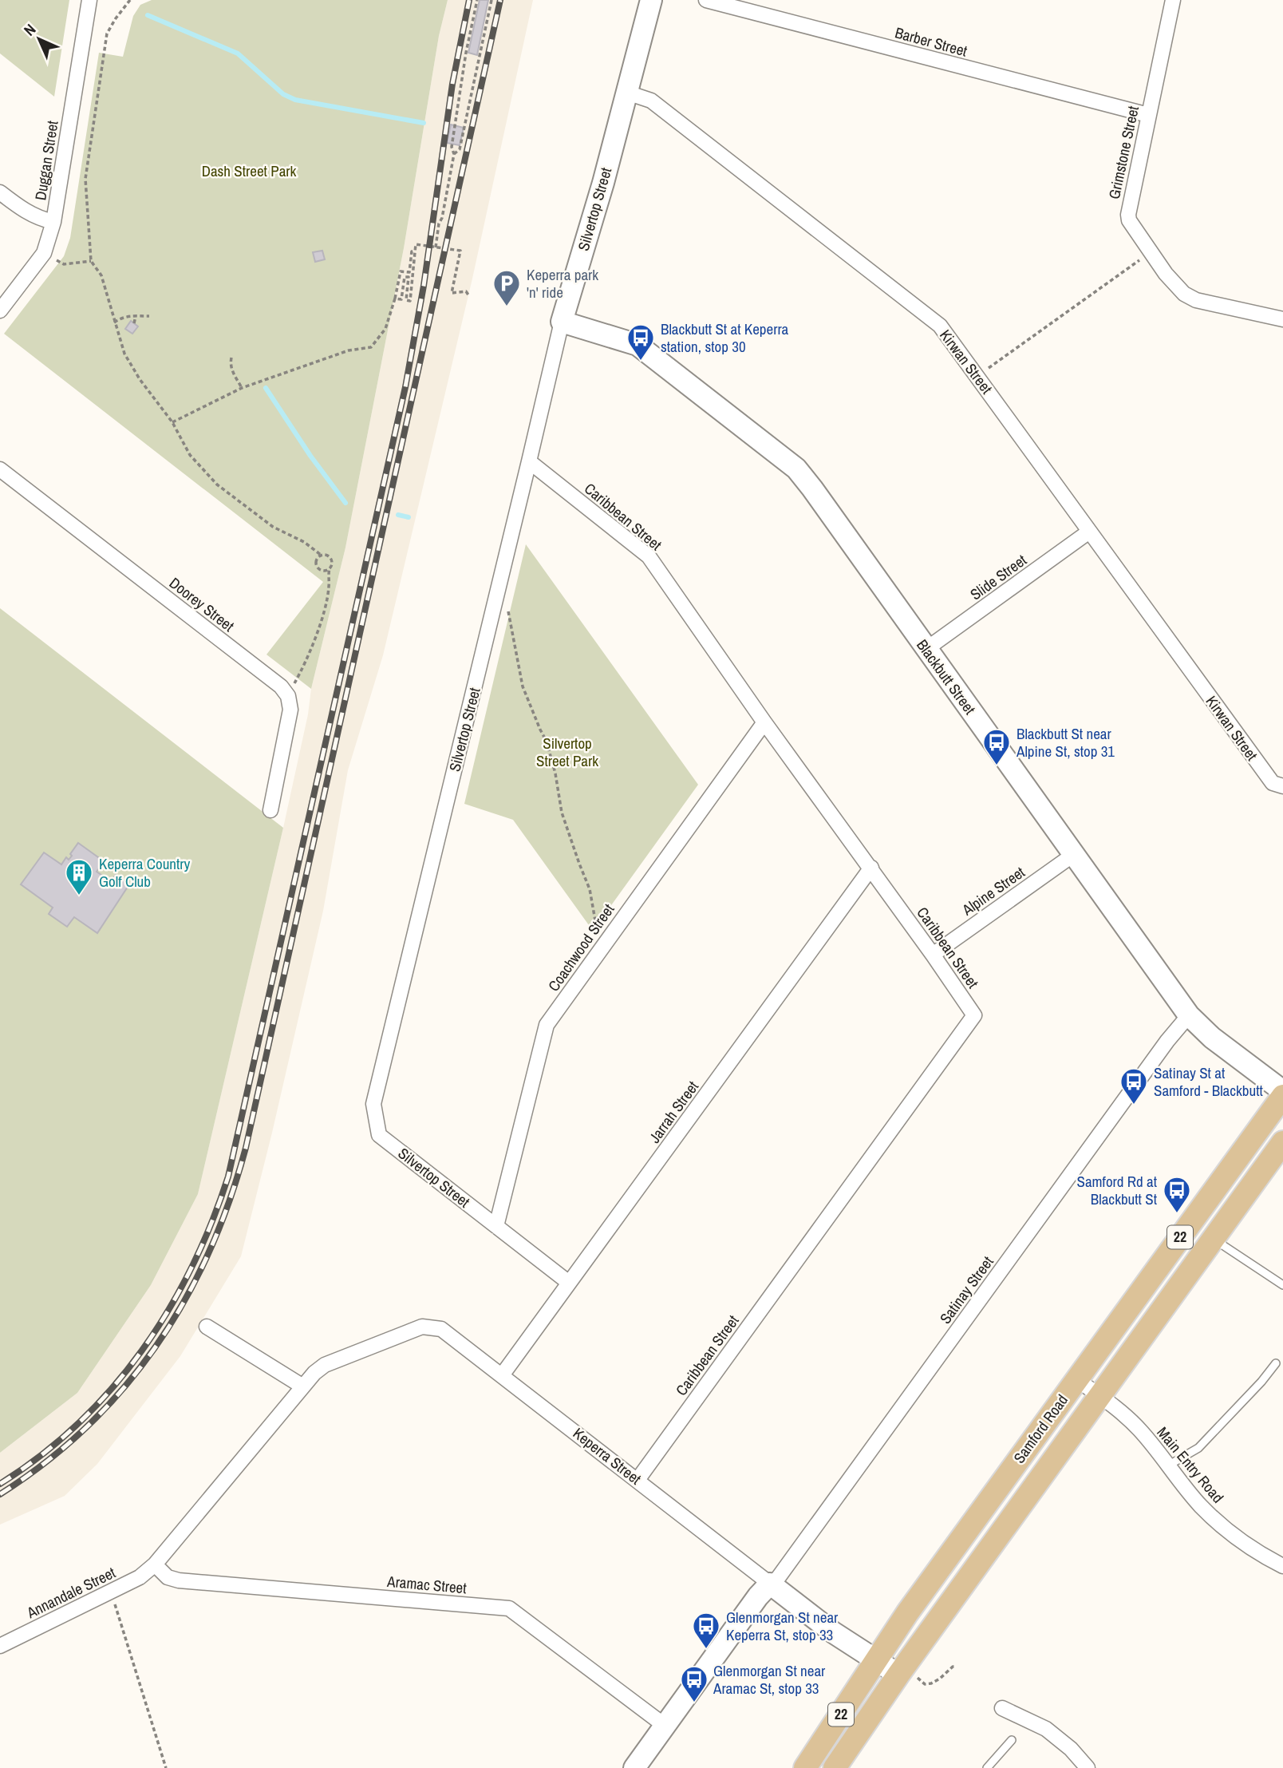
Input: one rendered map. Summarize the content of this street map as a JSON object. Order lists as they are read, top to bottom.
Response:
{
  "streets": {
    "main road": ["22", "Samford Road"],
    "street": [
      "Barber Street",
      "Grimstone Street",
      "Duggan Street",
      "Silvertop Street",
      "Kirwan Street",
      "Caribbean Street",
      "Slide Street",
      "Doorey Street",
      "Blackbutt Street",
      "Alpine Street",
      "Coachwood Street",
      "Jarrah Street",
      "Satinay Street",
      "Keperra Street",
      "Main Entry Road",
      "Aramac Street",
      "Annandale Street"
    ]
  },
  "crossings": [
    ["Barber Street", "Grimstone Street"],
    ["Silvertop Street", "Kirwan Street"],
    ["Silvertop Street", "Caribbean Street"],
    ["Silvertop Street", "Blackbutt Street"],
    ["Silvertop Street", "Coachwood Street"],
    ["Silvertop Street", "Jarrah Street"],
    ["Kirwan Street", "Slide Street"],
    ["Caribbean Street", "Alpine Street"],
    ["Caribbean Street", "Coachwood Street"],
    ["Caribbean Street", "Jarrah Street"],
    ["Caribbean Street", "Keperra Street"],
    ["Slide Street", "Blackbutt Street"],
    ["Blackbutt Street", "Alpine Street"],
    ["Blackbutt Street", "Satinay Street"],
    ["Jarrah Street", "Keperra Street"],
    ["Satinay Street", "Keperra Street"],
    ["Samford Road", "Keperra Street"],
    ["Samford Road", "Main Entry Road"],
    ["Keperra Street", "Aramac Street"],
    ["Keperra Street", "Annandale Street"],
    ["Aramac Street", "Annandale Street"]
  ],
  "parks": ["Dash Street Park", "Silvertop Street Park"],
  "places": {
    "parking": ["Keperra park 'n' ride"],
    "bus stop": [
      "Blackbutt St at Keperra station, stop 30",
      "Blackbutt St near Alpine St, stop 31",
      "Satinay St at Samford - Blackbutt",
      "Samford Rd at Blackbutt St",
      "Glenmorgan St near Keperra St, stop 33",
      "Glenmorgan St near Aramac St, stop 33"
    ],
    "building": ["Keperra Country Golf Club"]
  },
  "north": "top left"
}
